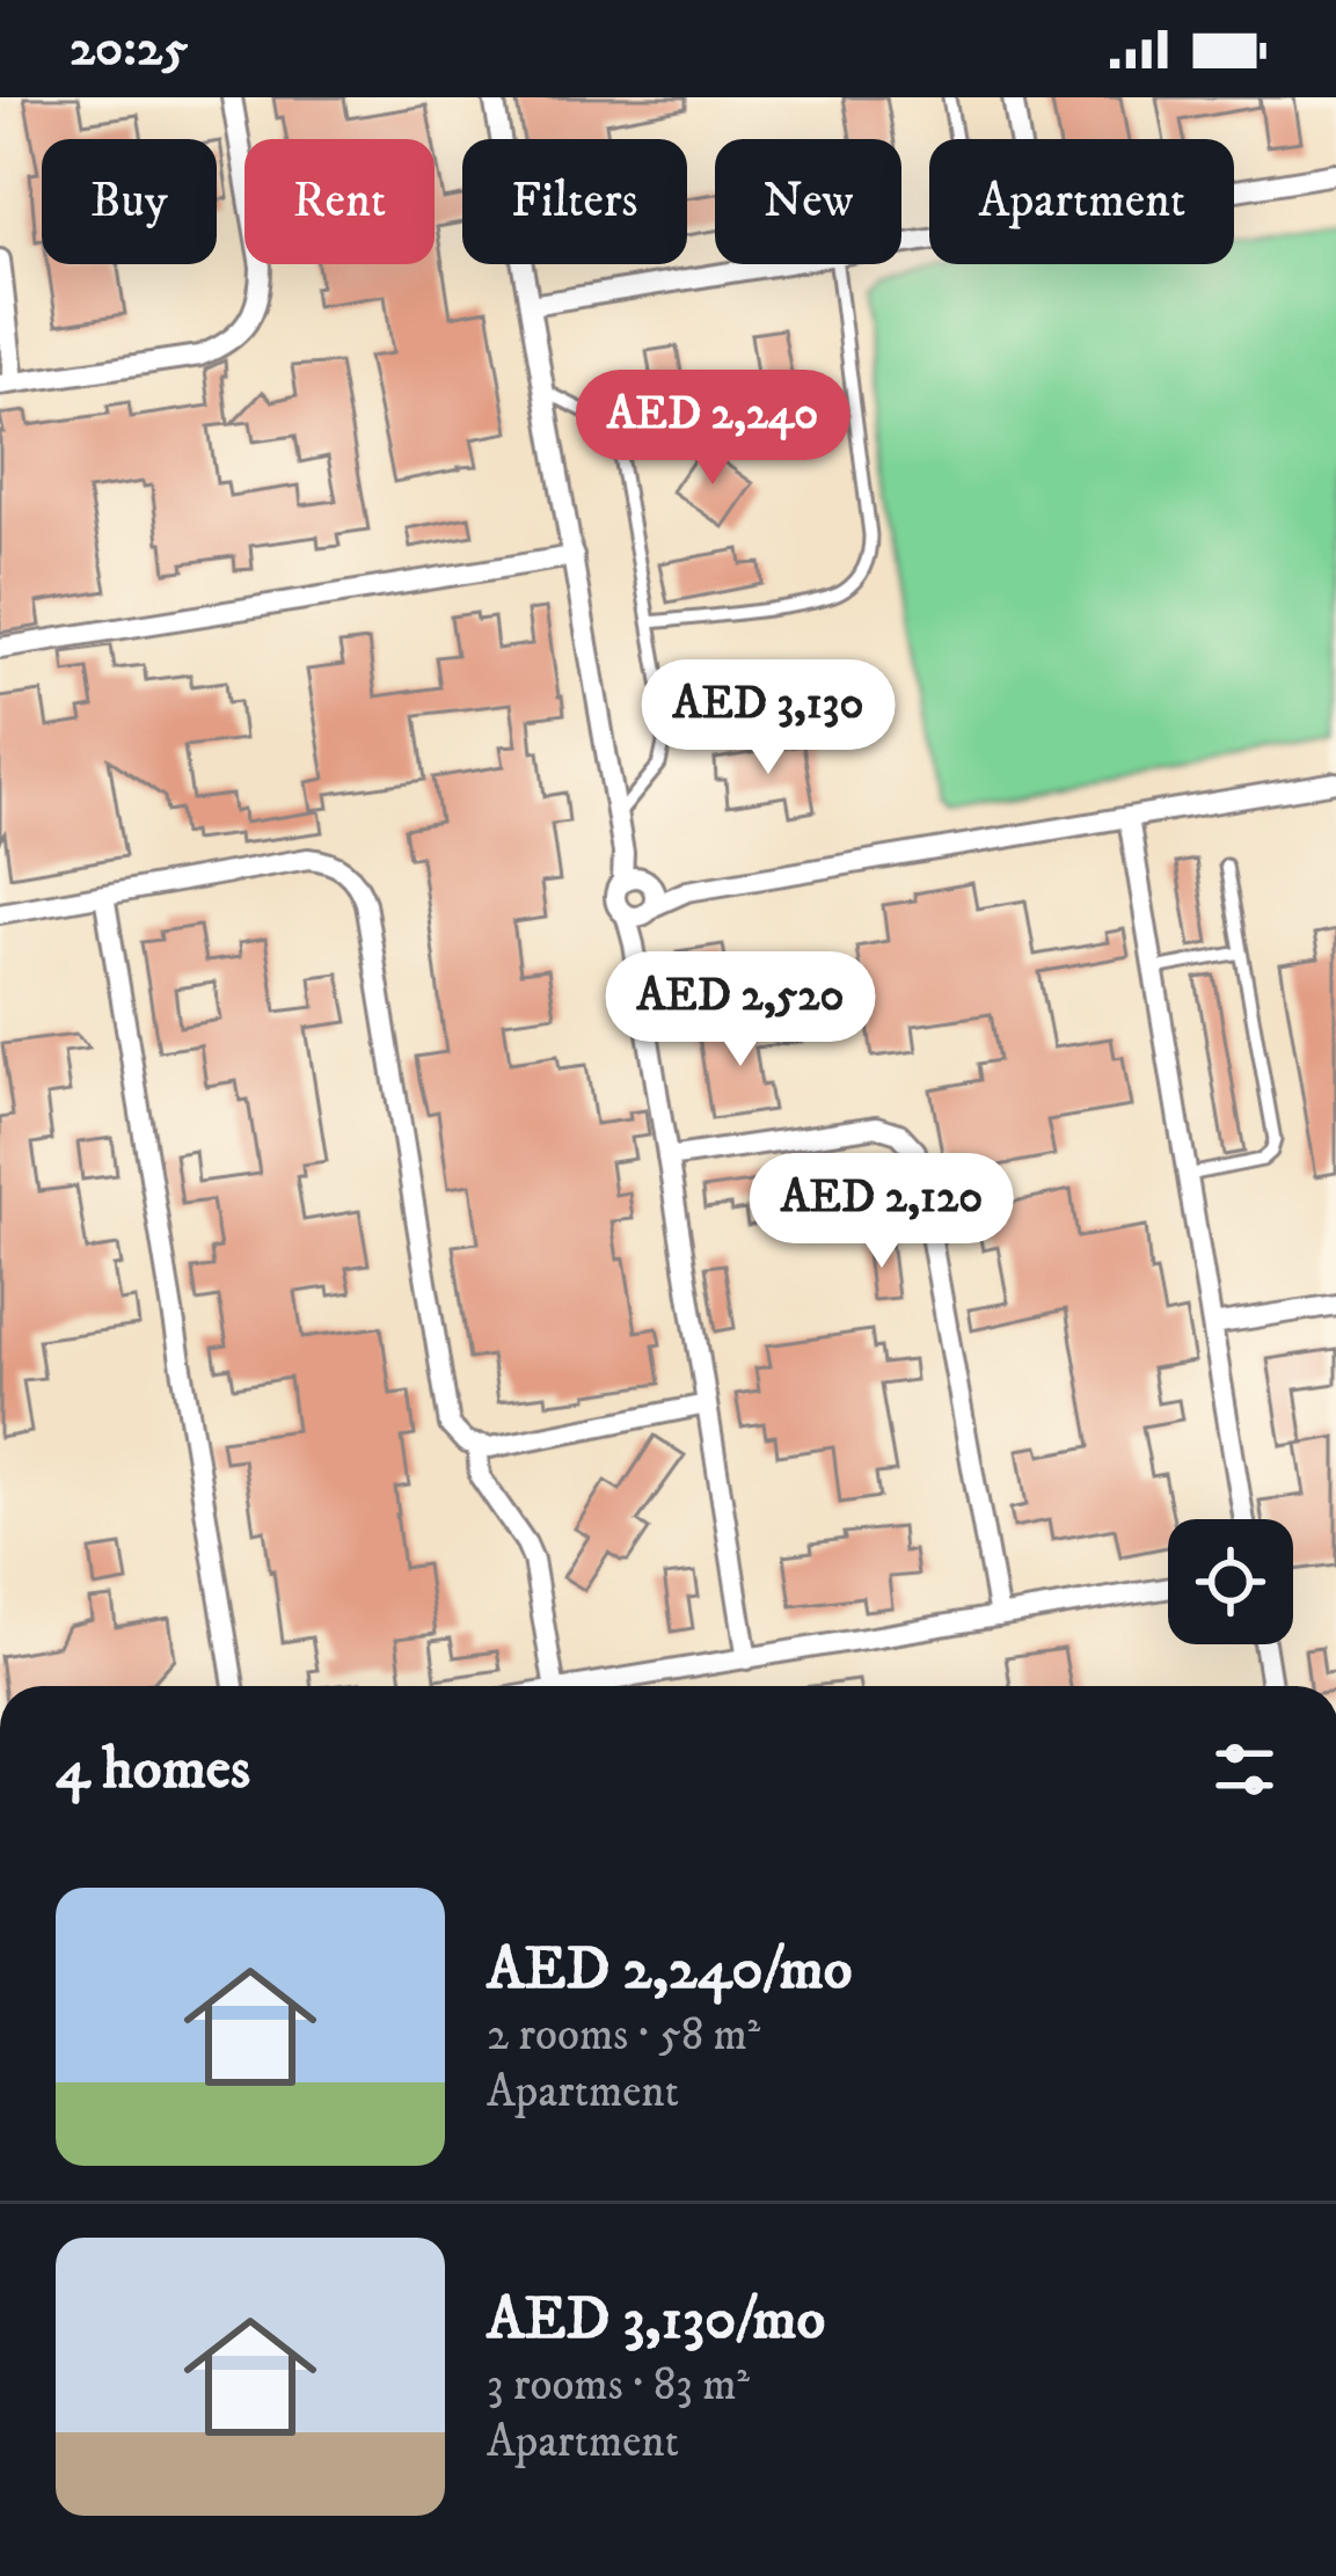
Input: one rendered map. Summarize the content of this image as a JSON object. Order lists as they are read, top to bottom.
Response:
{
  "page": {
    "status": "20:25",
    "chip": [
      "Buy",
      "Rent",
      "Filters",
      "New",
      "Apartment"
    ],
    "price": [
      "AED 2,240",
      "AED 3,130",
      "AED 2,520",
      "AED 2,120"
    ],
    "heading": "4 homes",
    "list": [
      {
        "name": "AED 2,240/mo",
        "note": "2 rooms · 58 m² · Apartment"
      },
      {
        "name": "AED 3,130/mo",
        "note": "3 rooms · 83 m² · Apartment"
      }
    ]
  }
}
